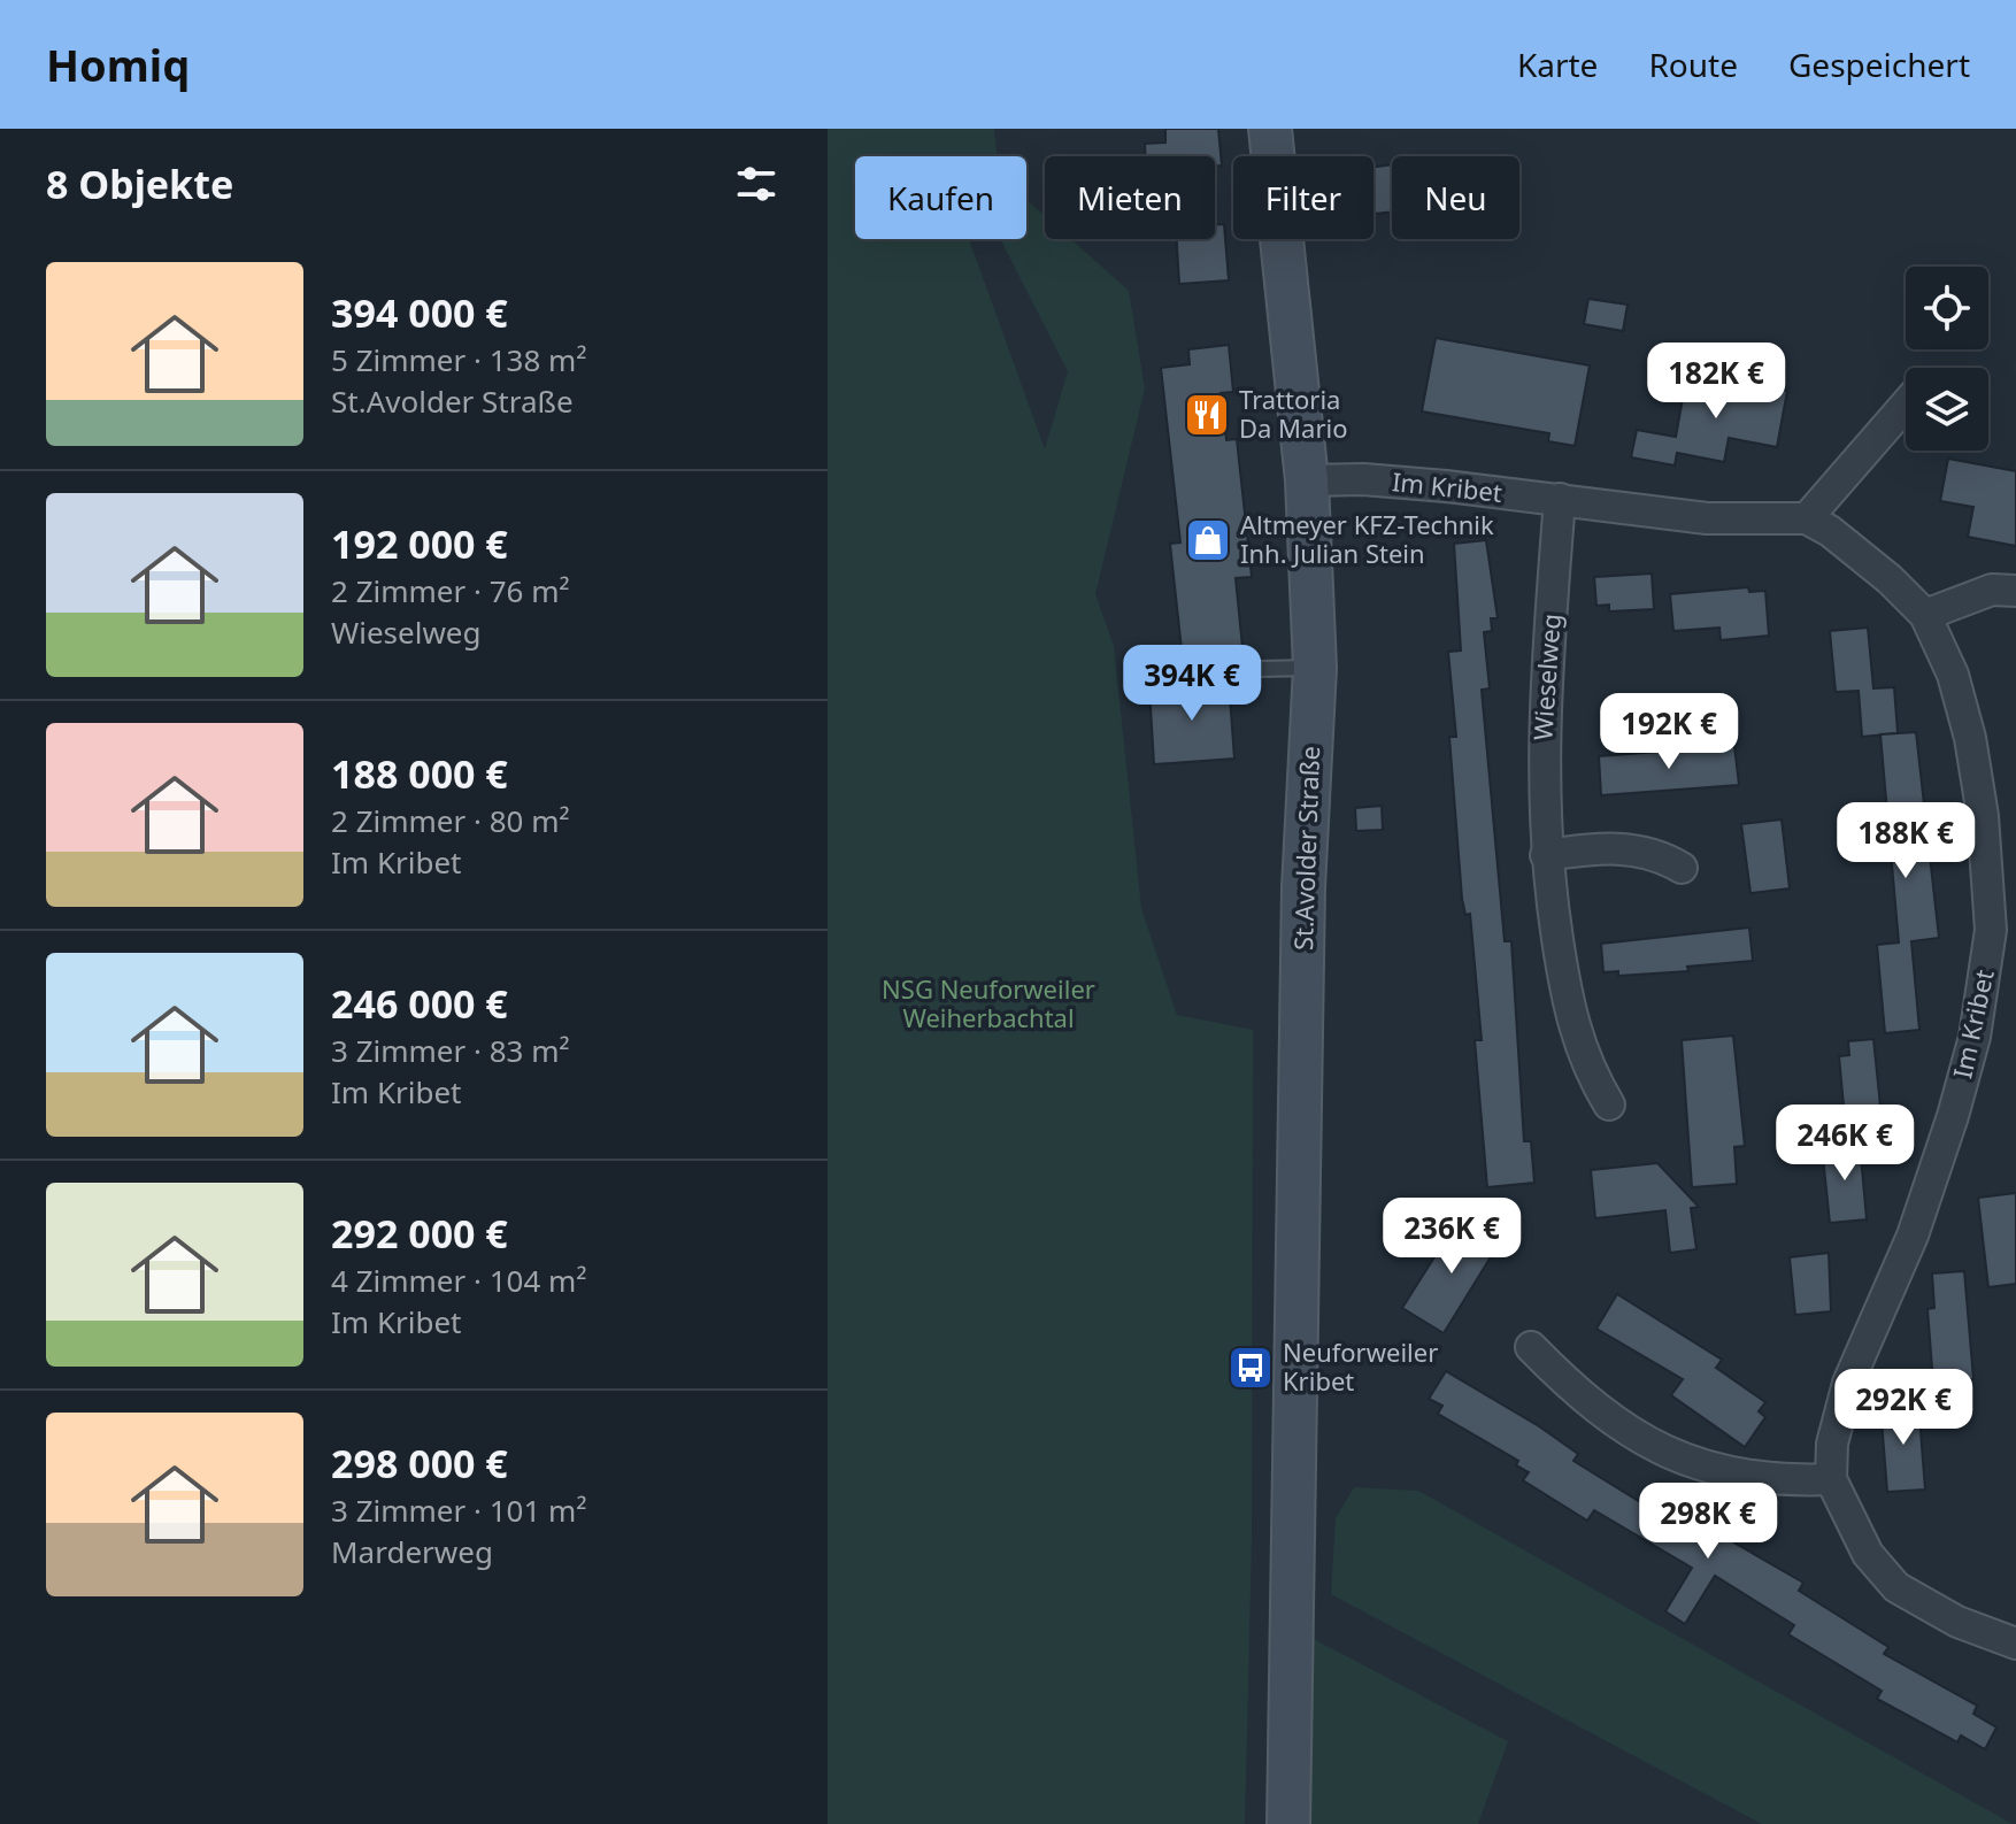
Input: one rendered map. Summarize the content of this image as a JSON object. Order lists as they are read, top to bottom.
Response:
{
  "streets": {
    "main road": ["St.Avolder Straße"],
    "street": ["Im Kribet", "Wieselweg"]
  },
  "crossings": [
    ["Im Kribet", "Wieselweg"],
    ["Im Kribet", "St.Avolder Straße"]
  ],
  "parks": ["NSG Neuforweiler Weiherbachtal"],
  "places": {
    "restaurant": ["Trattoria Da Mario"],
    "shop": ["Altmeyer KFZ-Technik Inh. Julian Stein"],
    "bus stop": ["Neuforweiler Kribet"]
  },
  "page": {
    "header": "Homiq",
    "nav": ["Karte", "Route", "Gespeichert"],
    "heading": "8 Objekte",
    "chip": [
      "Kaufen",
      "Mieten",
      "Filter",
      "Neu"
    ],
    "list": [
      {
        "name": "394 000 €",
        "note": "5 Zimmer · 138 m² · St.Avolder Straße"
      },
      {
        "name": "192 000 €",
        "note": "2 Zimmer · 76 m² · Wieselweg"
      },
      {
        "name": "188 000 €",
        "note": "2 Zimmer · 80 m² · Im Kribet"
      },
      {
        "name": "246 000 €",
        "note": "3 Zimmer · 83 m² · Im Kribet"
      },
      {
        "name": "292 000 €",
        "note": "4 Zimmer · 104 m² · Im Kribet"
      },
      {
        "name": "298 000 €",
        "note": "3 Zimmer · 101 m² · Marderweg"
      }
    ],
    "price": [
      "182K €",
      "394K €",
      "192K €",
      "188K €",
      "246K €",
      "236K €",
      "292K €",
      "298K €"
    ]
  }
}
